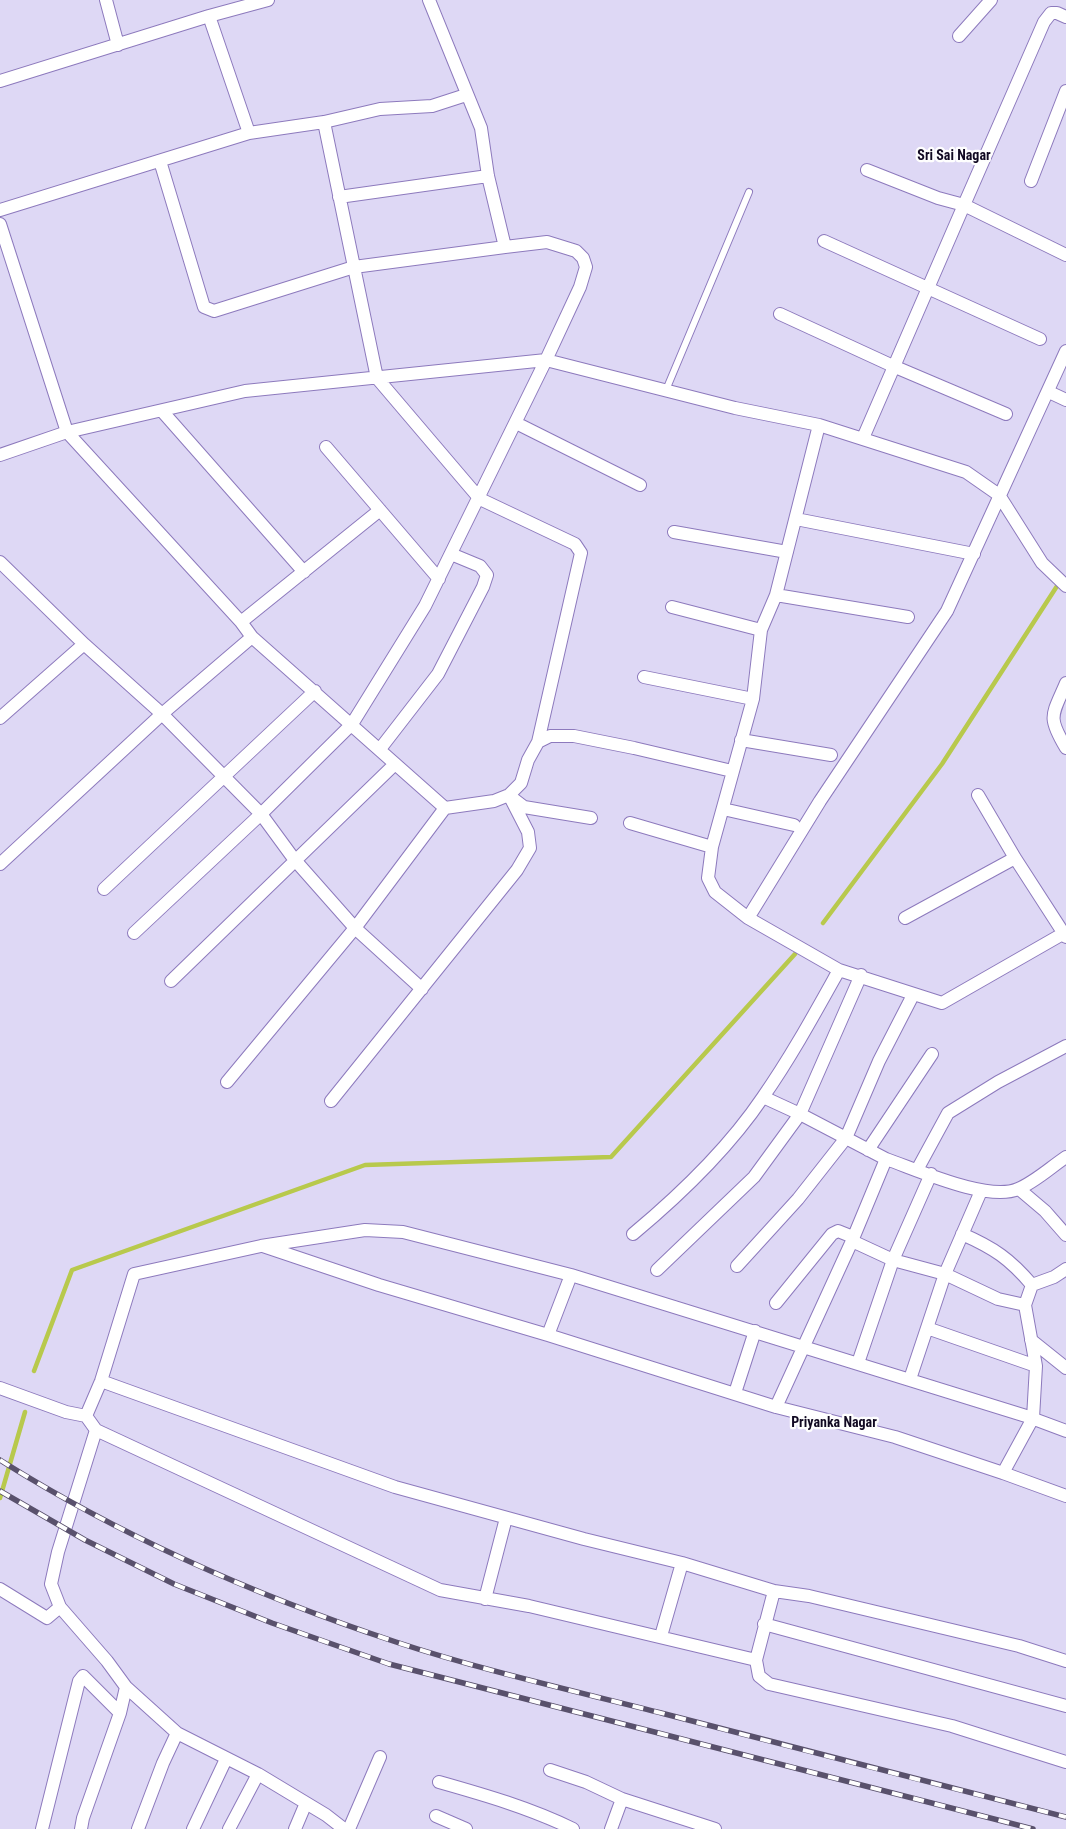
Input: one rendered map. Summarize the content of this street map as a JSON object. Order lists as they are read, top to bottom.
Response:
{
  "districts": ["Sri Sai Nagar", "Priyanka Nagar"]
}
